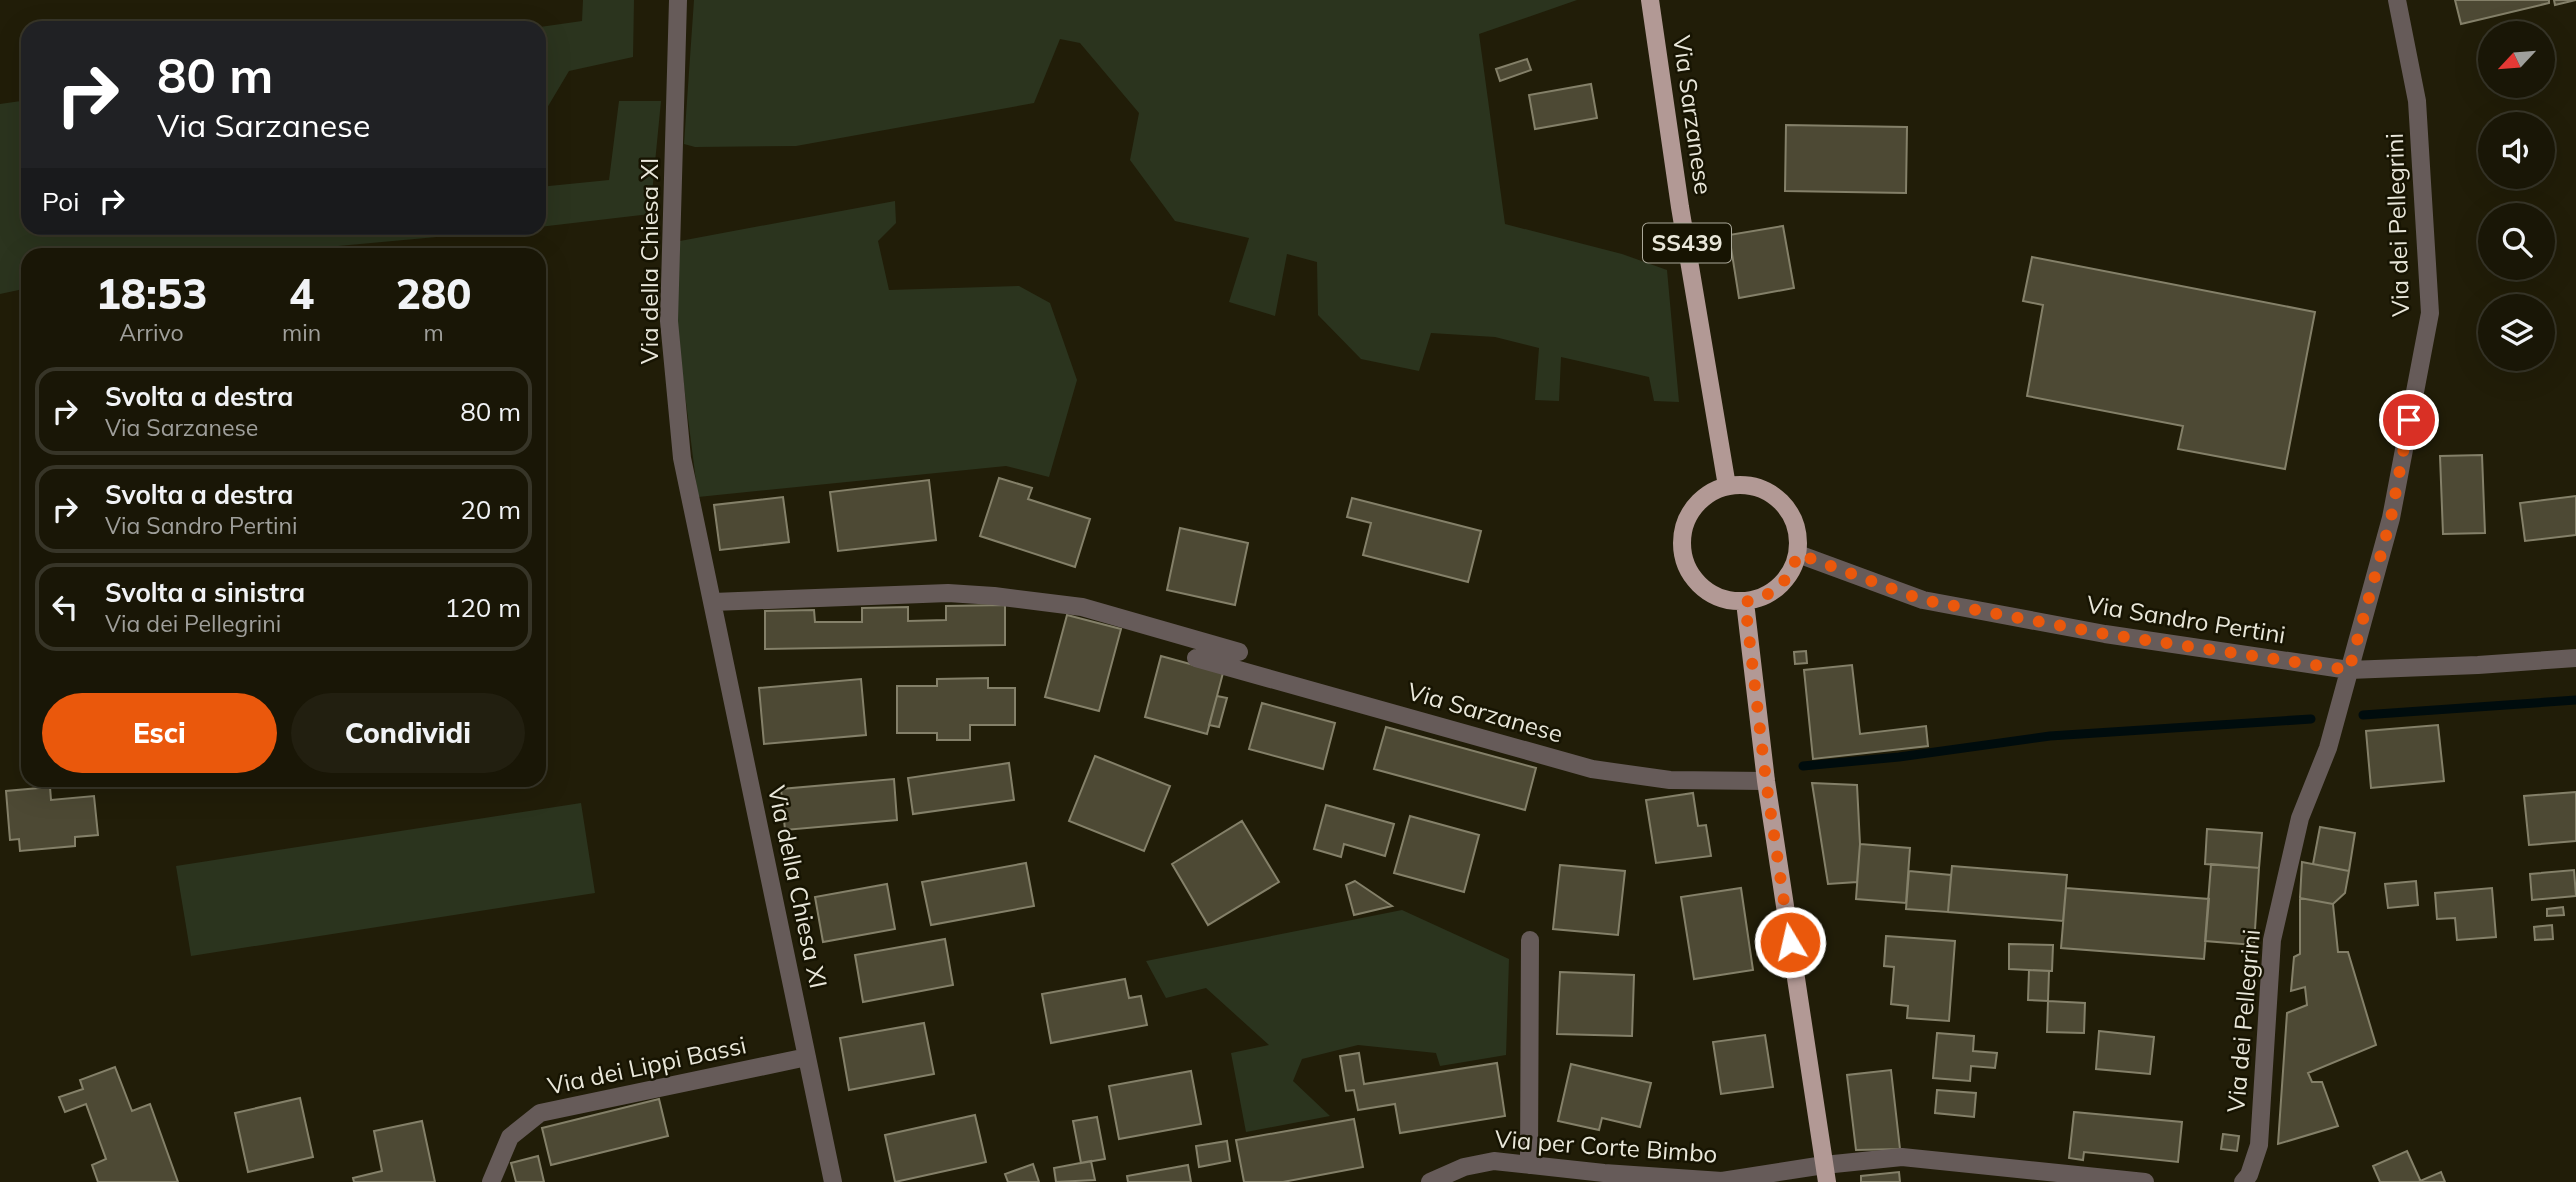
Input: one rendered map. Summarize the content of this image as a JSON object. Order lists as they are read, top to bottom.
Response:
{
  "streets": {
    "main road": ["Via Sarzanese", "SS439"],
    "street": [
      "Via dei Pellegrini",
      "Via della Chiesa XI",
      "Via Sandro Pertini",
      "Via dei Lippi Bassi",
      "Via per Corte Bimbo"
    ]
  },
  "crossings": [
    ["Via Sarzanese", "Via Sandro Pertini"],
    ["Via dei Pellegrini", "Via Sandro Pertini"],
    ["Via della Chiesa XI", "Via dei Lippi Bassi"]
  ],
  "north": "bottom left",
  "page": {
    "turn": ["80 m", "Via Sarzanese"],
    "then": "Poi",
    "eta": [
      "18:53",
      "Arrivo",
      "4",
      "min",
      "280",
      "m"
    ],
    "list": [
      {
        "name": "Svolta a destra",
        "note": "Via Sarzanese",
        "value": "80 m"
      },
      {
        "name": "Svolta a destra",
        "note": "Via Sandro Pertini",
        "value": "20 m"
      },
      {
        "name": "Svolta a sinistra",
        "note": "Via dei Pellegrini",
        "value": "120 m"
      }
    ],
    "buttons": ["Esci", "Condividi"]
  }
}
